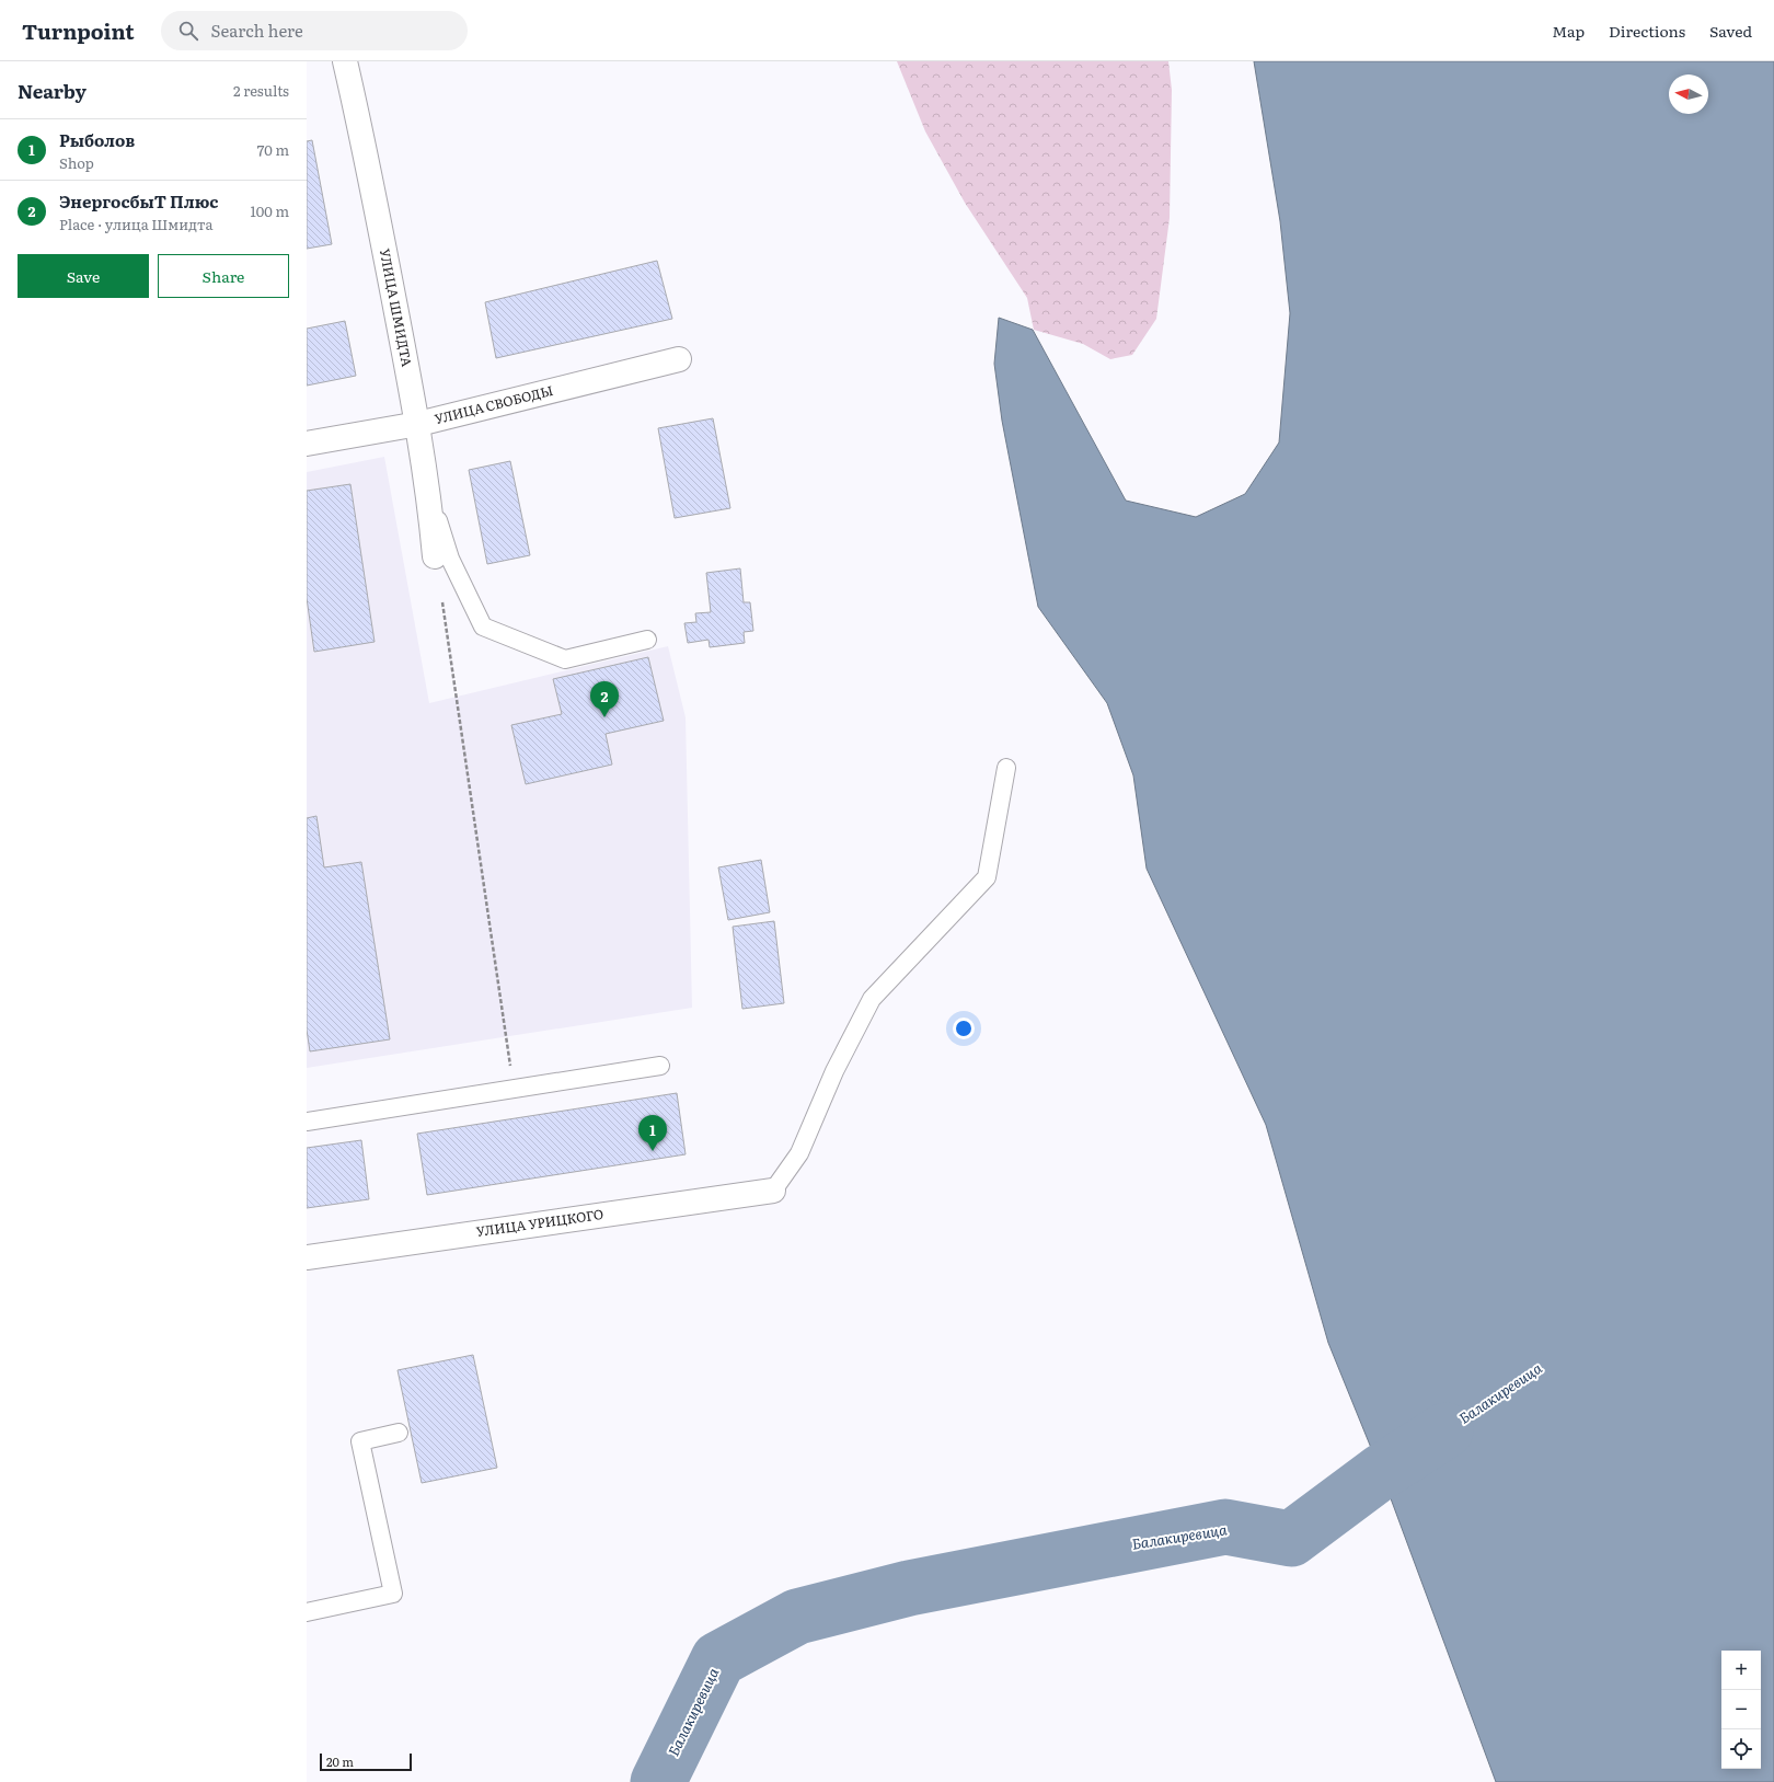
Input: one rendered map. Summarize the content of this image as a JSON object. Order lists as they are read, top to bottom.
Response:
{
  "streets": {
    "street": ["УЛИЦА ШМИДТА", "УЛИЦА СВОБОДЫ", "УЛИЦА УРИЦКОГО"]
  },
  "crossings": [
    ["УЛИЦА ШМИДТА", "УЛИЦА СВОБОДЫ"]
  ],
  "water": ["Балакиревица"],
  "scale_bar": "20 m",
  "north": "left",
  "page": {
    "header": "Turnpoint",
    "search": "Search here",
    "nav": ["Map", "Directions", "Saved"],
    "heading": ["Nearby", "2 results"],
    "list": [
      {
        "mark": "1",
        "name": "Рыболов",
        "note": "Shop",
        "value": "70 m"
      },
      {
        "mark": "2",
        "name": "ЭнергосбыТ Плюс",
        "note": "Place · улица Шмидта",
        "value": "100 m"
      }
    ],
    "buttons": ["Save", "Share"],
    "pins": ["2", "1"],
    "map_buttons": ["+", "−"],
    "scale": "20 m"
  }
}
